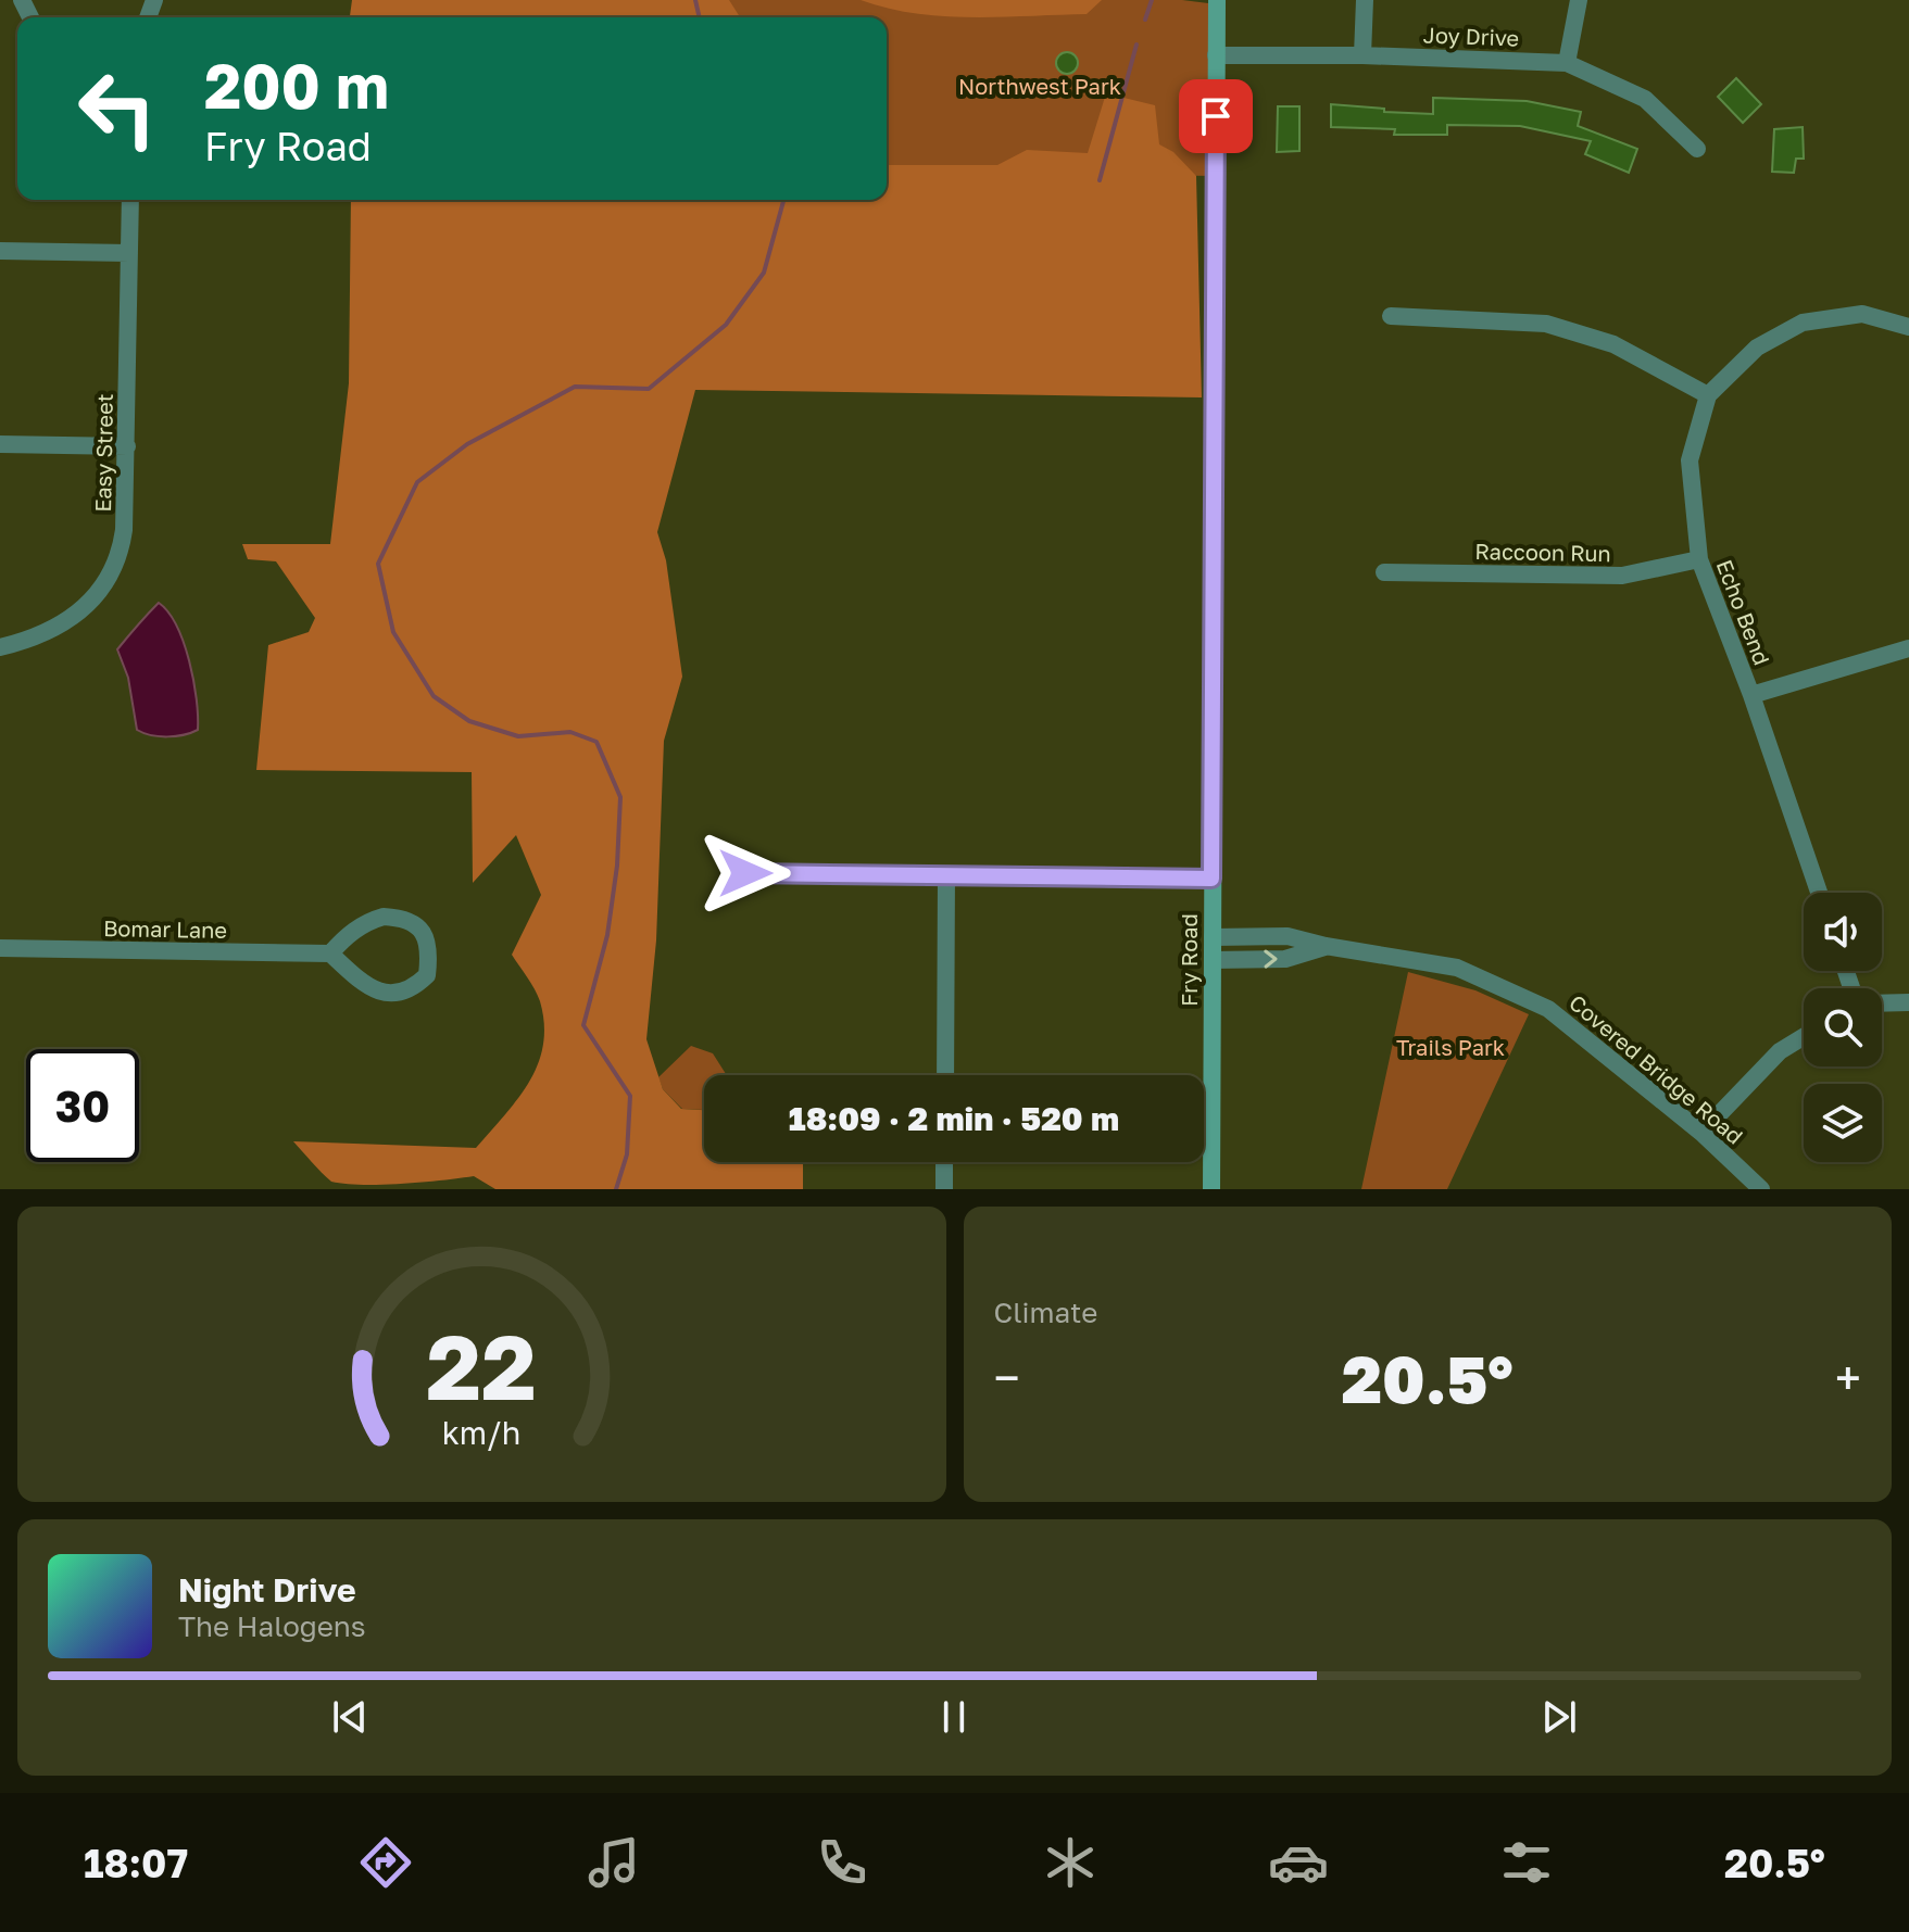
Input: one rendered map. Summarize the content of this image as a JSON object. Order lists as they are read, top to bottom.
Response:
{
  "streets": {
    "street": [
      "Joy Drive",
      "Easy Street",
      "Raccoon Run",
      "Echo Bend",
      "Bomar Lane",
      "Fry Road",
      "Covered Bridge Road"
    ]
  },
  "crossings": [
    ["Joy Drive", "Fry Road"],
    ["Raccoon Run", "Echo Bend"],
    ["Fry Road", "Covered Bridge Road"]
  ],
  "parks": ["Northwest Park", "Trails Park"],
  "page": {
    "turn": ["200 m", "Fry Road"],
    "limit": "30",
    "trip": "18:09 · 2 min · 520 m",
    "tile": "Climate",
    "heat": ["−", "20.5°", "+"],
    "song": ["Night Drive", "The Halogens"],
    "tabs": ["18:07", "20.5°"],
    "gauge": ["22", "km/h"]
  }
}
